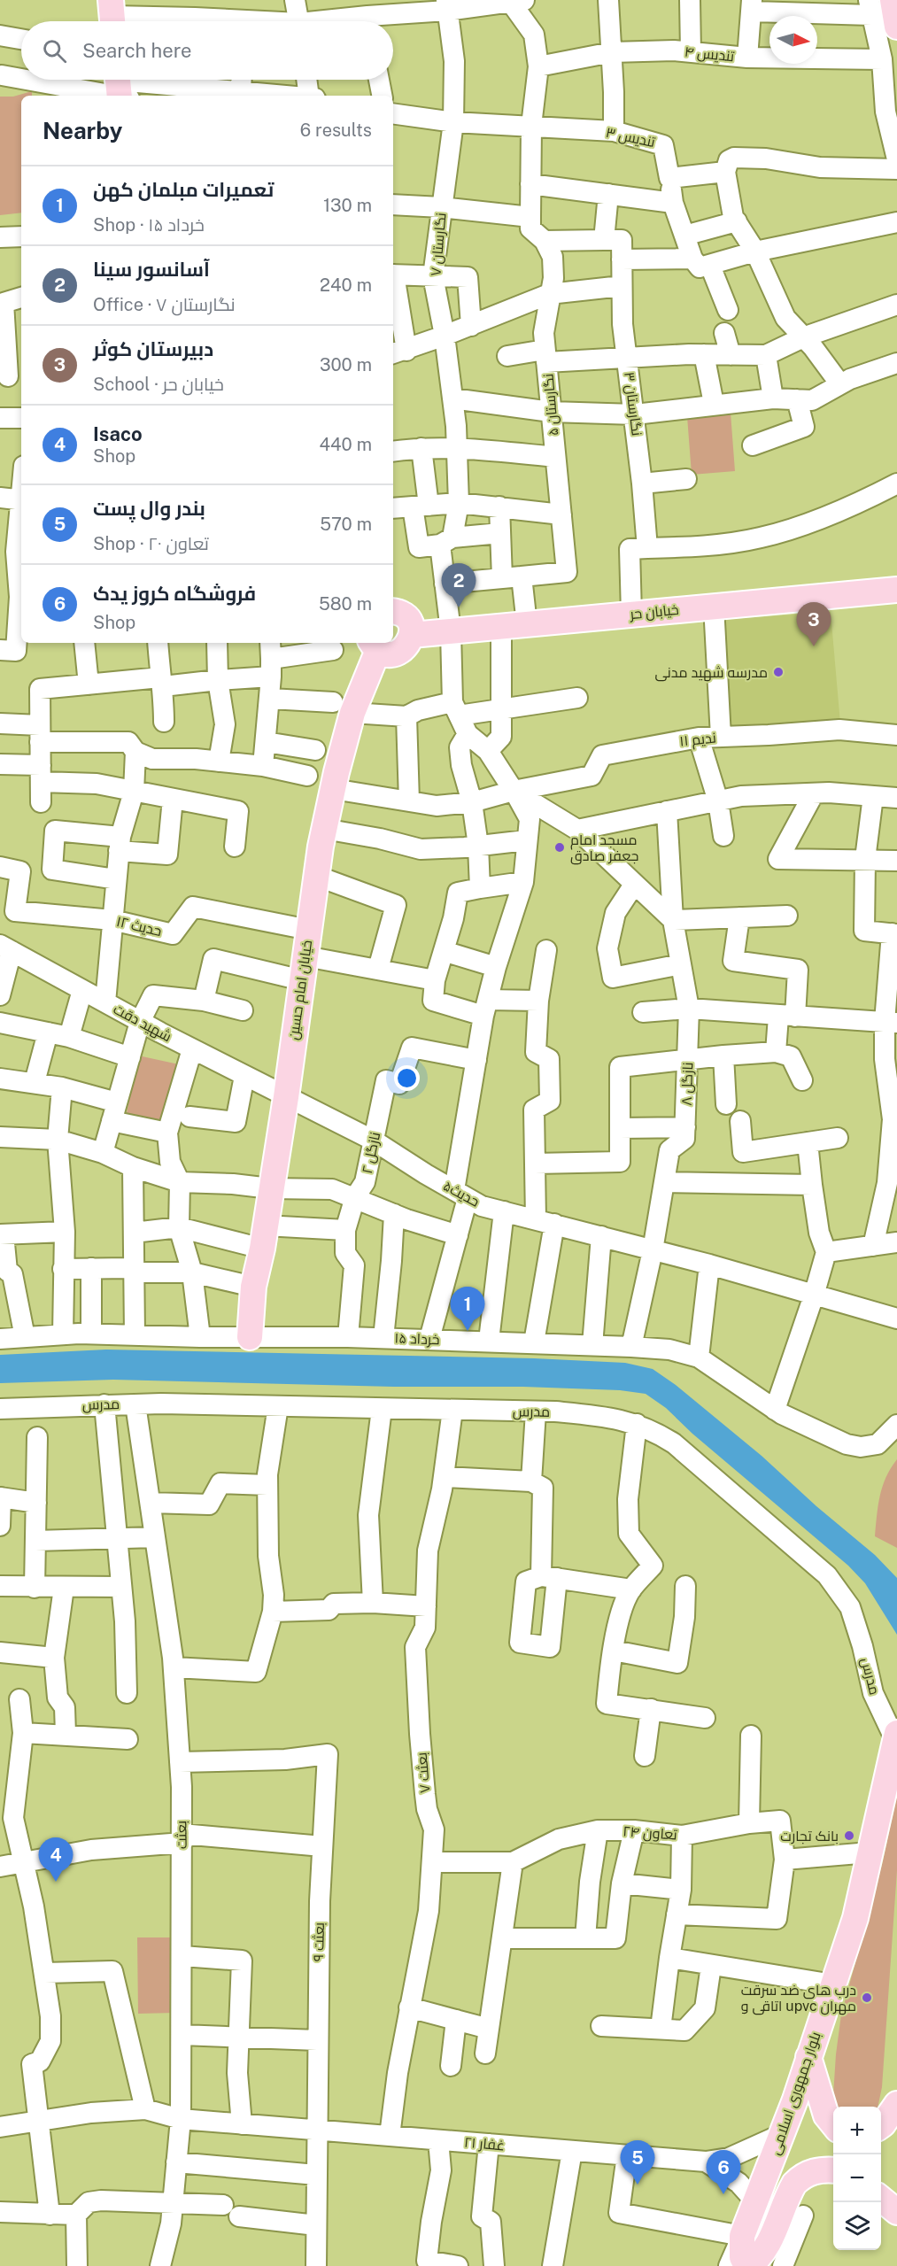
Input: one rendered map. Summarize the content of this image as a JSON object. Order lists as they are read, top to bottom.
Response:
{
  "streets": {
    "main road": ["خیابان حر", "خیابان امام حسین", "بلوار جمهوری اسلامی"],
    "street": [
      "تندیس ۴",
      "تندیس ۳",
      "نگارستان ۷",
      "نگارستان ۳",
      "نگارستان ۵",
      "ندیم ۱۱",
      "حدیث ۱۲",
      "شهید دقت",
      "نازگل ۸",
      "نازگل ۲",
      "حدیث۵",
      "۱۵ خرداد",
      "مدرس",
      "بعثت ۷",
      "تعاون ۲۴",
      "بعثت",
      "بعثت ۹",
      "غفار ۲۱"
    ]
  },
  "crossings": [
    ["تندیس ۳", "نگارستان ۷"],
    ["نگارستان ۷", "خیابان حر"],
    ["حدیث ۱۲", "خیابان امام حسین"],
    ["خیابان امام حسین", "شهید دقت"],
    ["خیابان امام حسین", "حدیث۵"],
    ["خیابان امام حسین", "۱۵ خرداد"],
    ["شهید دقت", "حدیث۵"],
    ["نازگل ۸", "حدیث۵"],
    ["نازگل ۸", "۱۵ خرداد"],
    ["نازگل ۲", "حدیث۵"],
    ["نازگل ۲", "۱۵ خرداد"],
    ["مدرس", "بعثت ۷"],
    ["مدرس", "بعثت"],
    ["مدرس", "بلوار جمهوری اسلامی"],
    ["بعثت ۷", "تعاون ۲۴"],
    ["بعثت ۷", "غفار ۲۱"],
    ["بعثت", "بعثت ۹"],
    ["بعثت", "غفار ۲۱"],
    ["بعثت ۹", "غفار ۲۱"],
    ["بلوار جمهوری اسلامی", "غفار ۲۱"]
  ],
  "places": [
    "مدرسه شهید مدنی",
    "مسجد امام جعفر صادق",
    "بانک تجارت",
    "درب های ضد سرقت اتاقی و upvc مهران"
  ],
  "north": "right",
  "page": {
    "search": "Search here",
    "heading": ["Nearby", "6 results"],
    "list": [
      {
        "mark": "1",
        "name": "تعمیرات مبلمان کهن",
        "note": "Shop · ۱۵ خرداد",
        "value": "130 m"
      },
      {
        "mark": "2",
        "name": "آسانسور سینا",
        "note": "Office · نگارستان ۷",
        "value": "240 m"
      },
      {
        "mark": "3",
        "name": "دبیرستان کوثر",
        "note": "School · خیابان حر",
        "value": "300 m"
      },
      {
        "mark": "4",
        "name": "Isaco",
        "note": "Shop",
        "value": "440 m"
      },
      {
        "mark": "5",
        "name": "بندر وال پست",
        "note": "Shop · تعاون ۲۰",
        "value": "570 m"
      },
      {
        "mark": "6",
        "name": "فروشگاه کروز یدک",
        "note": "Shop",
        "value": "580 m"
      }
    ],
    "pins": [
      "2",
      "3",
      "1",
      "4",
      "5",
      "6"
    ],
    "map_buttons": ["+", "−"]
  }
}
